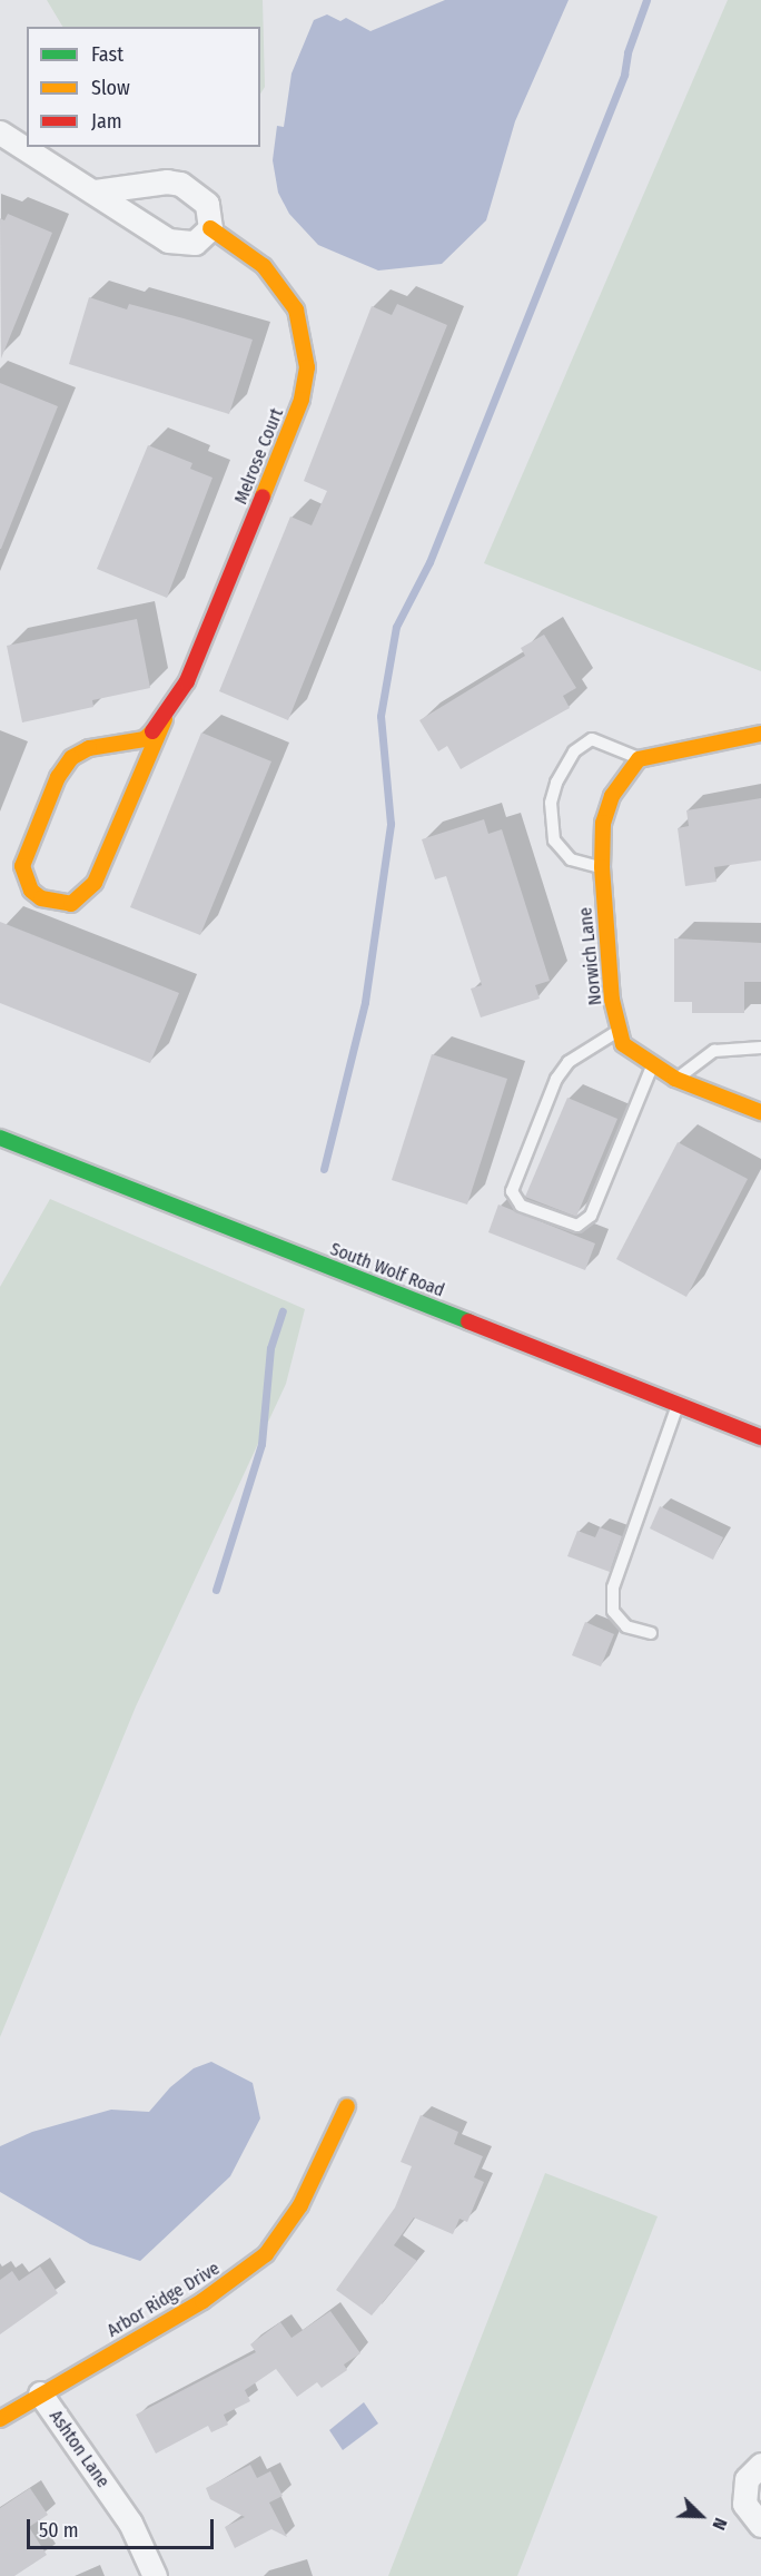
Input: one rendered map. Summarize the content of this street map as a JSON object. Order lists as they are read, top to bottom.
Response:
{
  "streets": {
    "street": [
      "Melrose Court",
      "Norwich Lane",
      "South Wolf Road",
      "Arbor Ridge Drive",
      "Ashton Lane"
    ]
  },
  "crossings": [
    ["Arbor Ridge Drive", "Ashton Lane"]
  ],
  "legend": ["Fast", "Slow", "Jam"],
  "scale_bar": "50 m",
  "north": "bottom right"
}
